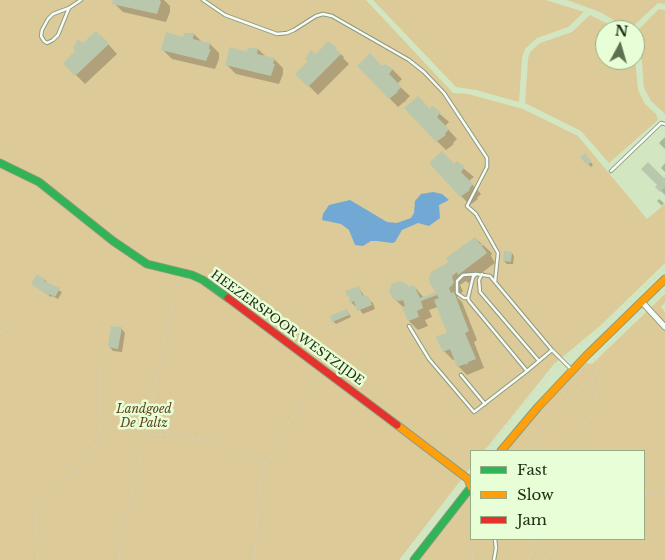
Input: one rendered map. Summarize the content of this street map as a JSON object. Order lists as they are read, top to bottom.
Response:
{
  "streets": {
    "street": ["HEEZERSPOOR WESTZIJDE"]
  },
  "parks": ["Landgoed De Paltz"],
  "legend": ["Fast", "Slow", "Jam"],
  "north": "top"
}
